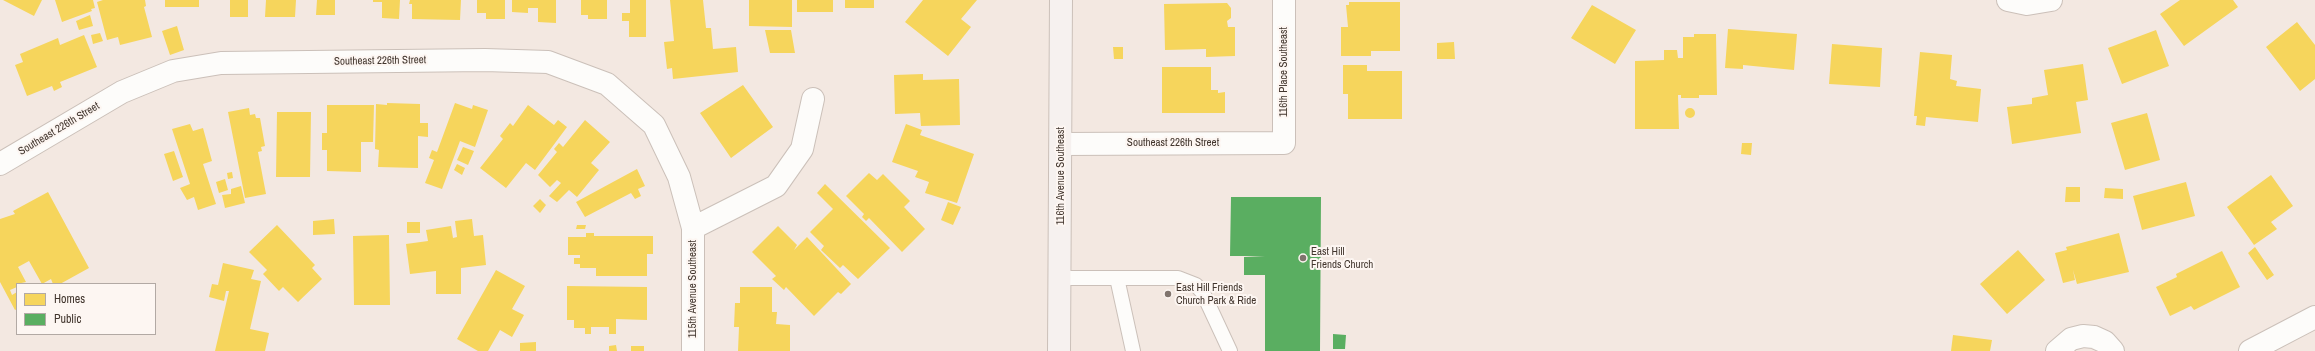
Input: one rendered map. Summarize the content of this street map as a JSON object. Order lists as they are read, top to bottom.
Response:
{
  "streets": {
    "main road": ["116th Avenue Southeast"],
    "street": ["Southeast 226th Street", "116th Place Southeast", "115th Avenue Southeast"]
  },
  "crossings": [
    ["Southeast 226th Street", "116th Place Southeast"],
    ["Southeast 226th Street", "116th Avenue Southeast"],
    ["Southeast 226th Street", "115th Avenue Southeast"]
  ],
  "places": ["East Hill Friends Church", "East Hill Friends Church Park & Ride"],
  "legend": ["Homes", "Public"]
}
